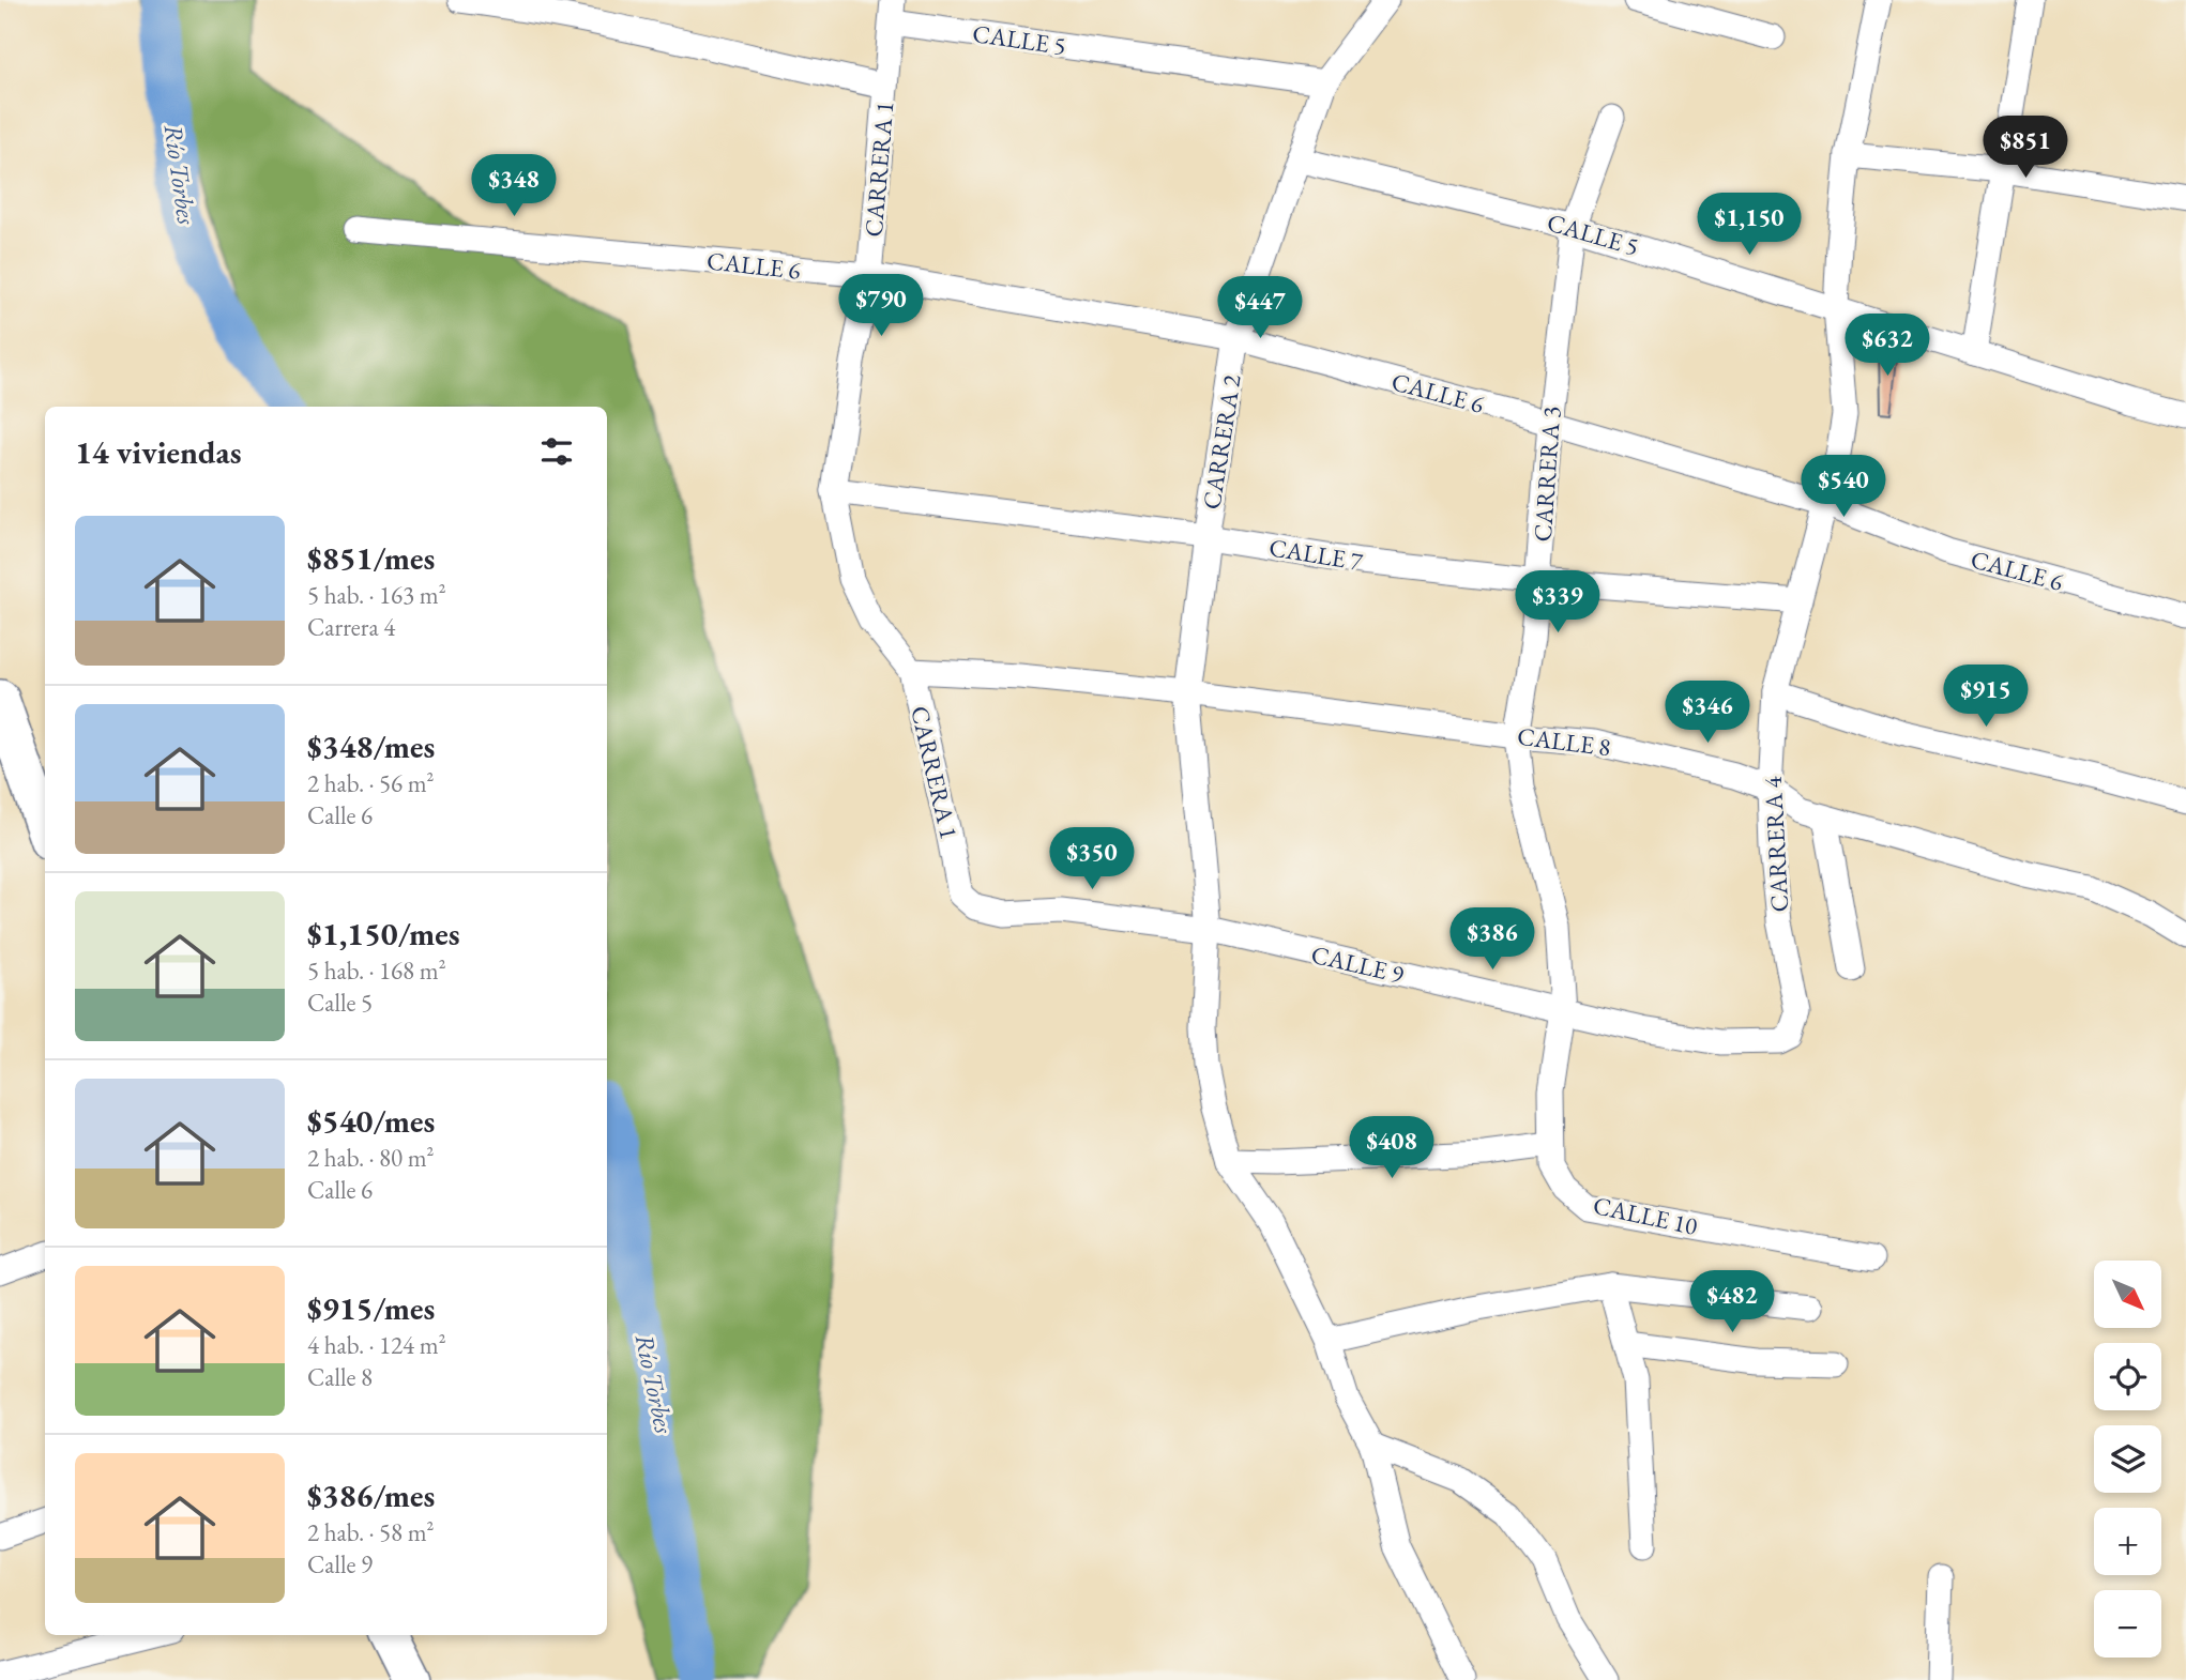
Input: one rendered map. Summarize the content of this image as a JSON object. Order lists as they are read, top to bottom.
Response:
{
  "streets": {
    "street": [
      "CALLE 5",
      "CARRERA 1",
      "CALLE 6",
      "CARRERA 2",
      "CARRERA 3",
      "CALLE 7",
      "CALLE 8",
      "CARRERA 4",
      "CALLE 9",
      "CALLE 10"
    ]
  },
  "crossings": [
    ["CALLE 5", "CARRERA 1"],
    ["CALLE 5", "CARRERA 2"],
    ["CALLE 5", "CARRERA 3"],
    ["CALLE 5", "CARRERA 4"],
    ["CARRERA 1", "CALLE 6"],
    ["CARRERA 1", "CALLE 7"],
    ["CARRERA 1", "CALLE 8"],
    ["CARRERA 1", "CALLE 9"],
    ["CALLE 6", "CARRERA 2"],
    ["CALLE 6", "CARRERA 3"],
    ["CALLE 6", "CARRERA 4"],
    ["CARRERA 2", "CALLE 7"],
    ["CARRERA 2", "CALLE 8"],
    ["CARRERA 2", "CALLE 9"],
    ["CARRERA 3", "CALLE 7"],
    ["CARRERA 3", "CALLE 8"],
    ["CARRERA 3", "CALLE 9"],
    ["CARRERA 3", "CALLE 10"],
    ["CALLE 7", "CARRERA 4"],
    ["CALLE 8", "CARRERA 4"],
    ["CARRERA 4", "CALLE 9"]
  ],
  "water": ["Río Torbes"],
  "north": "bottom right",
  "page": {
    "price": [
      "$851",
      "$348",
      "$1,150",
      "$790",
      "$447",
      "$632",
      "$540",
      "$339",
      "$915",
      "$346",
      "$350",
      "$386",
      "$408",
      "$482"
    ],
    "heading": "14 viviendas",
    "list": [
      {
        "name": "$851/mes",
        "note": "5 hab. · 163 m² · Carrera 4"
      },
      {
        "name": "$348/mes",
        "note": "2 hab. · 56 m² · Calle 6"
      },
      {
        "name": "$1,150/mes",
        "note": "5 hab. · 168 m² · Calle 5"
      },
      {
        "name": "$540/mes",
        "note": "2 hab. · 80 m² · Calle 6"
      },
      {
        "name": "$915/mes",
        "note": "4 hab. · 124 m² · Calle 8"
      },
      {
        "name": "$386/mes",
        "note": "2 hab. · 58 m² · Calle 9"
      }
    ],
    "map_buttons": ["+", "−"]
  }
}
